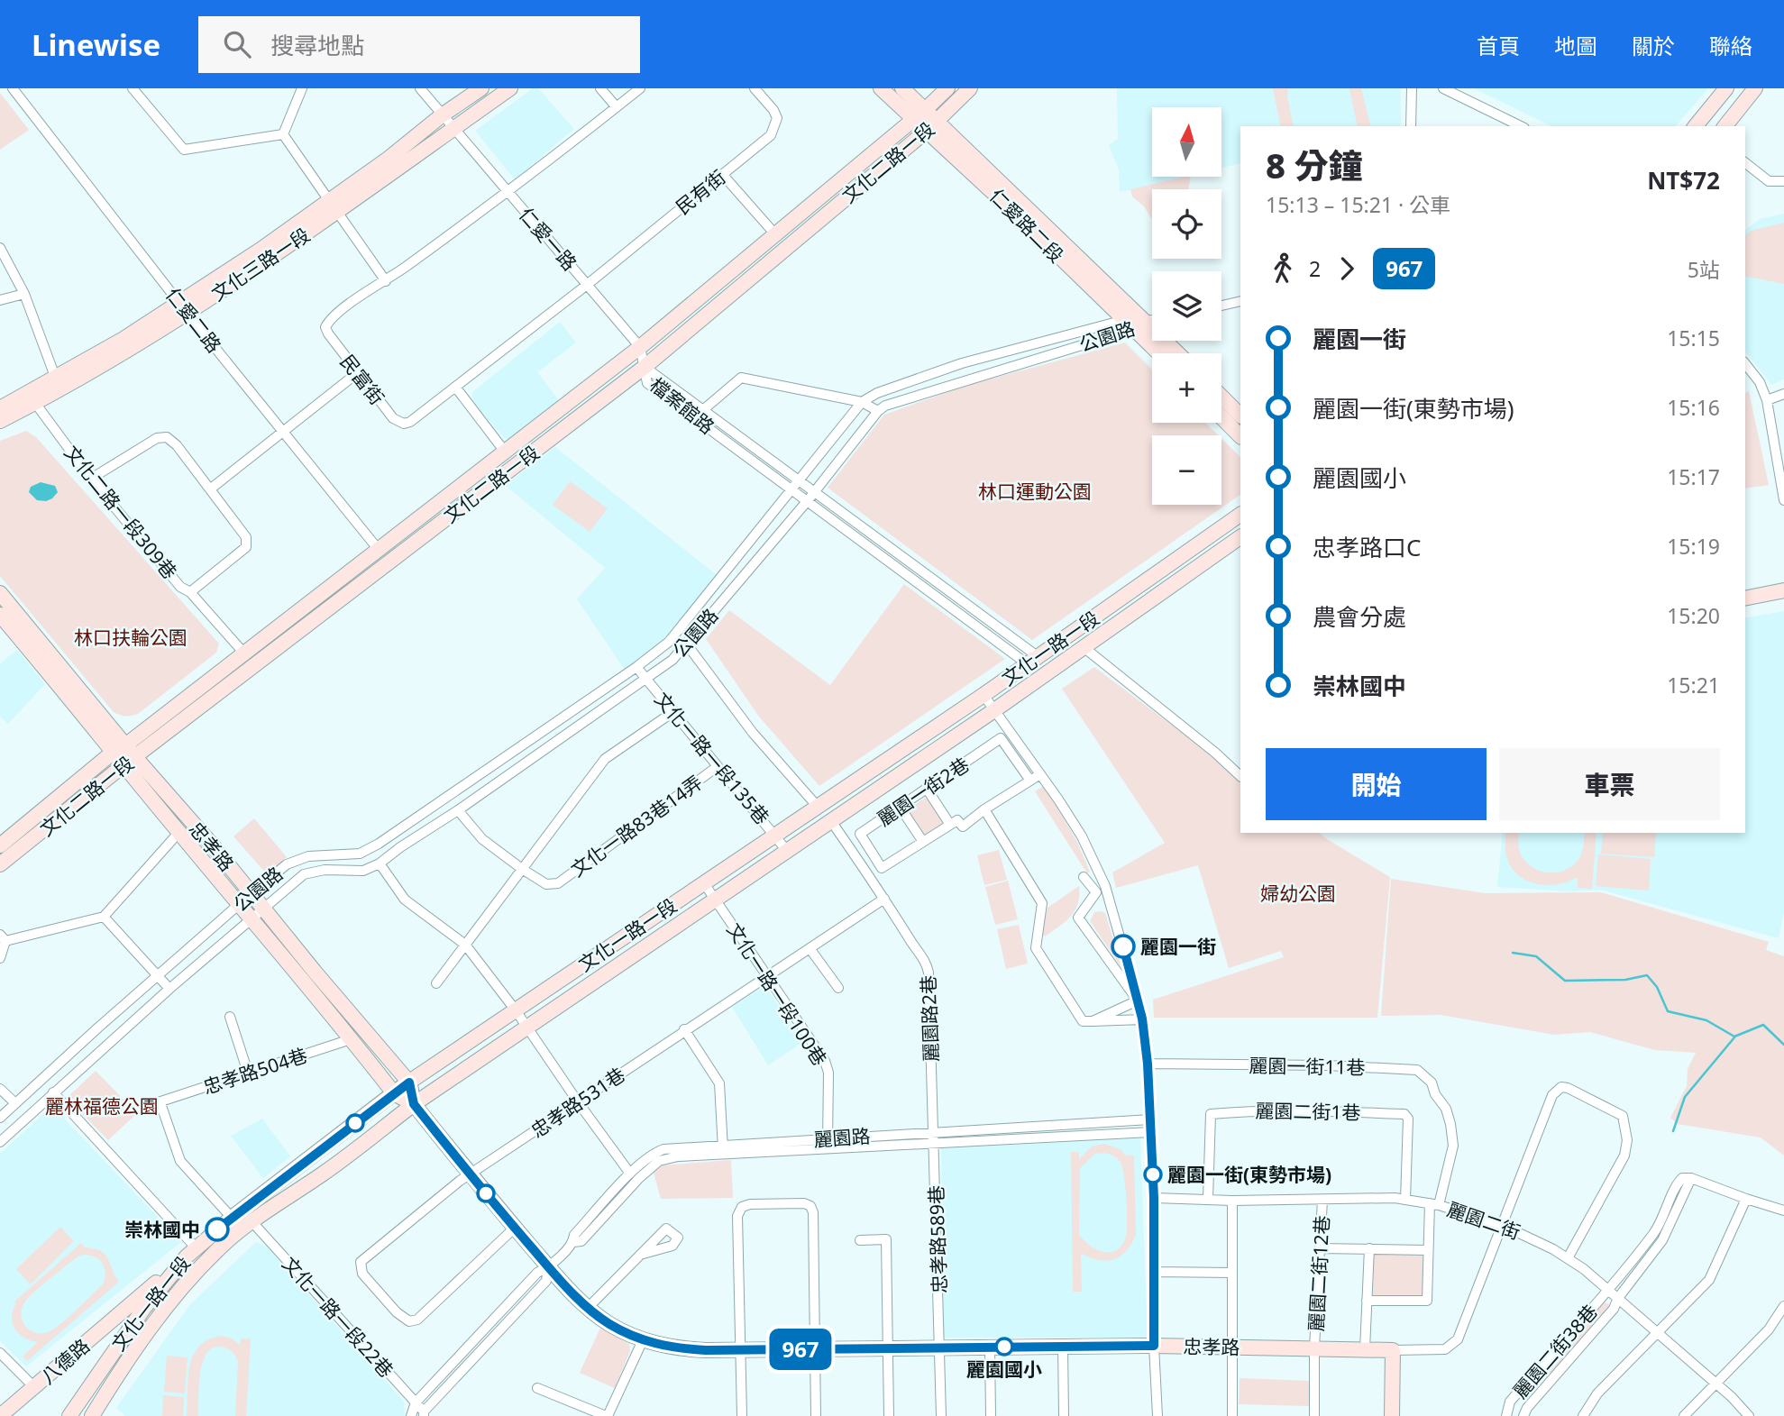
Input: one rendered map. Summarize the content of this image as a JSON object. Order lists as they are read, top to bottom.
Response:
{
  "streets": {
    "street": [
      "文化二路一段",
      "民有街",
      "仁愛路二段",
      "仁愛一路",
      "文化三路一段",
      "仁愛二路",
      "公園路",
      "民富街",
      "檔案館路",
      "文化二路一段309巷",
      "文化一路一段",
      "文化一路一段135巷",
      "麗園一街2巷",
      "文化一路83巷14弄",
      "忠孝路",
      "文化一路一段100巷",
      "麗園路2巷",
      "麗園一街11巷",
      "忠孝路504巷",
      "忠孝路531巷",
      "麗園二街1巷",
      "麗園路",
      "麗園二街",
      "忠孝路589巷",
      "麗園二街12巷",
      "文化一路一段22巷",
      "麗園二街38巷",
      "八德路"
    ]
  },
  "crossings": [
    ["文化二路一段", "仁愛路二段"],
    ["文化二路一段", "仁愛一路"],
    ["文化二路一段", "仁愛二路"],
    ["文化二路一段", "檔案館路"],
    ["文化二路一段", "文化二路一段309巷"],
    ["文化二路一段", "忠孝路"],
    ["民有街", "仁愛一路"],
    ["民有街", "民富街"],
    ["仁愛路二段", "公園路"],
    ["仁愛一路", "文化三路一段"],
    ["仁愛一路", "民富街"],
    ["仁愛一路", "檔案館路"],
    ["文化三路一段", "仁愛二路"],
    ["文化三路一段", "文化二路一段309巷"],
    ["公園路", "檔案館路"],
    ["公園路", "文化一路一段135巷"],
    ["公園路", "文化一路83巷14弄"],
    ["公園路", "忠孝路"],
    ["檔案館路", "文化一路一段"],
    ["文化一路一段", "文化一路一段135巷"],
    ["文化一路一段", "忠孝路"],
    ["文化一路一段", "文化一路一段100巷"],
    ["文化一路一段", "麗園路2巷"],
    ["文化一路一段", "文化一路一段22巷"],
    ["文化一路一段", "八德路"],
    ["文化一路一段135巷", "文化一路83巷14弄"],
    ["忠孝路", "忠孝路504巷"],
    ["忠孝路", "忠孝路531巷"],
    ["忠孝路", "麗園路"],
    ["忠孝路", "麗園二街"],
    ["忠孝路", "忠孝路589巷"],
    ["忠孝路", "麗園二街12巷"],
    ["文化一路一段100巷", "忠孝路531巷"],
    ["文化一路一段100巷", "麗園路"],
    ["麗園路2巷", "忠孝路531巷"],
    ["麗園路2巷", "麗園路"],
    ["麗園路2巷", "忠孝路589巷"],
    ["麗園一街11巷", "麗園二街"],
    ["麗園二街1巷", "麗園二街"],
    ["麗園路", "忠孝路589巷"],
    ["麗園路", "文化一路一段22巷"],
    ["麗園二街", "麗園二街12巷"],
    ["麗園二街", "麗園二街38巷"]
  ],
  "parks": [
    "林口運動公園",
    "林口扶輪公園",
    "婦幼公園",
    "麗林福德公園"
  ],
  "places": [
    "麗園一街",
    "麗園一街(東勢市場)",
    "崇林國中",
    "麗園國小"
  ],
  "lines": ["bus line 967"],
  "north": "top",
  "page": {
    "header": "Linewise",
    "search": "搜尋地點",
    "nav": [
      "首頁",
      "地圖",
      "關於",
      "聯絡"
    ],
    "on_map": "967",
    "map_buttons": ["+", "−"],
    "heading": ["8 分鐘", "15:13 – 15:21 · 公車", "NT$72"],
    "legs": ["2", "967", "5站"],
    "list": [
      {
        "name": "麗園一街",
        "value": "15:15"
      },
      {
        "name": "麗園一街(東勢市場)",
        "value": "15:16"
      },
      {
        "name": "麗園國小",
        "value": "15:17"
      },
      {
        "name": "忠孝路口C",
        "value": "15:19"
      },
      {
        "name": "農會分處",
        "value": "15:20"
      },
      {
        "name": "崇林國中",
        "value": "15:21"
      }
    ],
    "buttons": ["開始", "車票"]
  }
}
